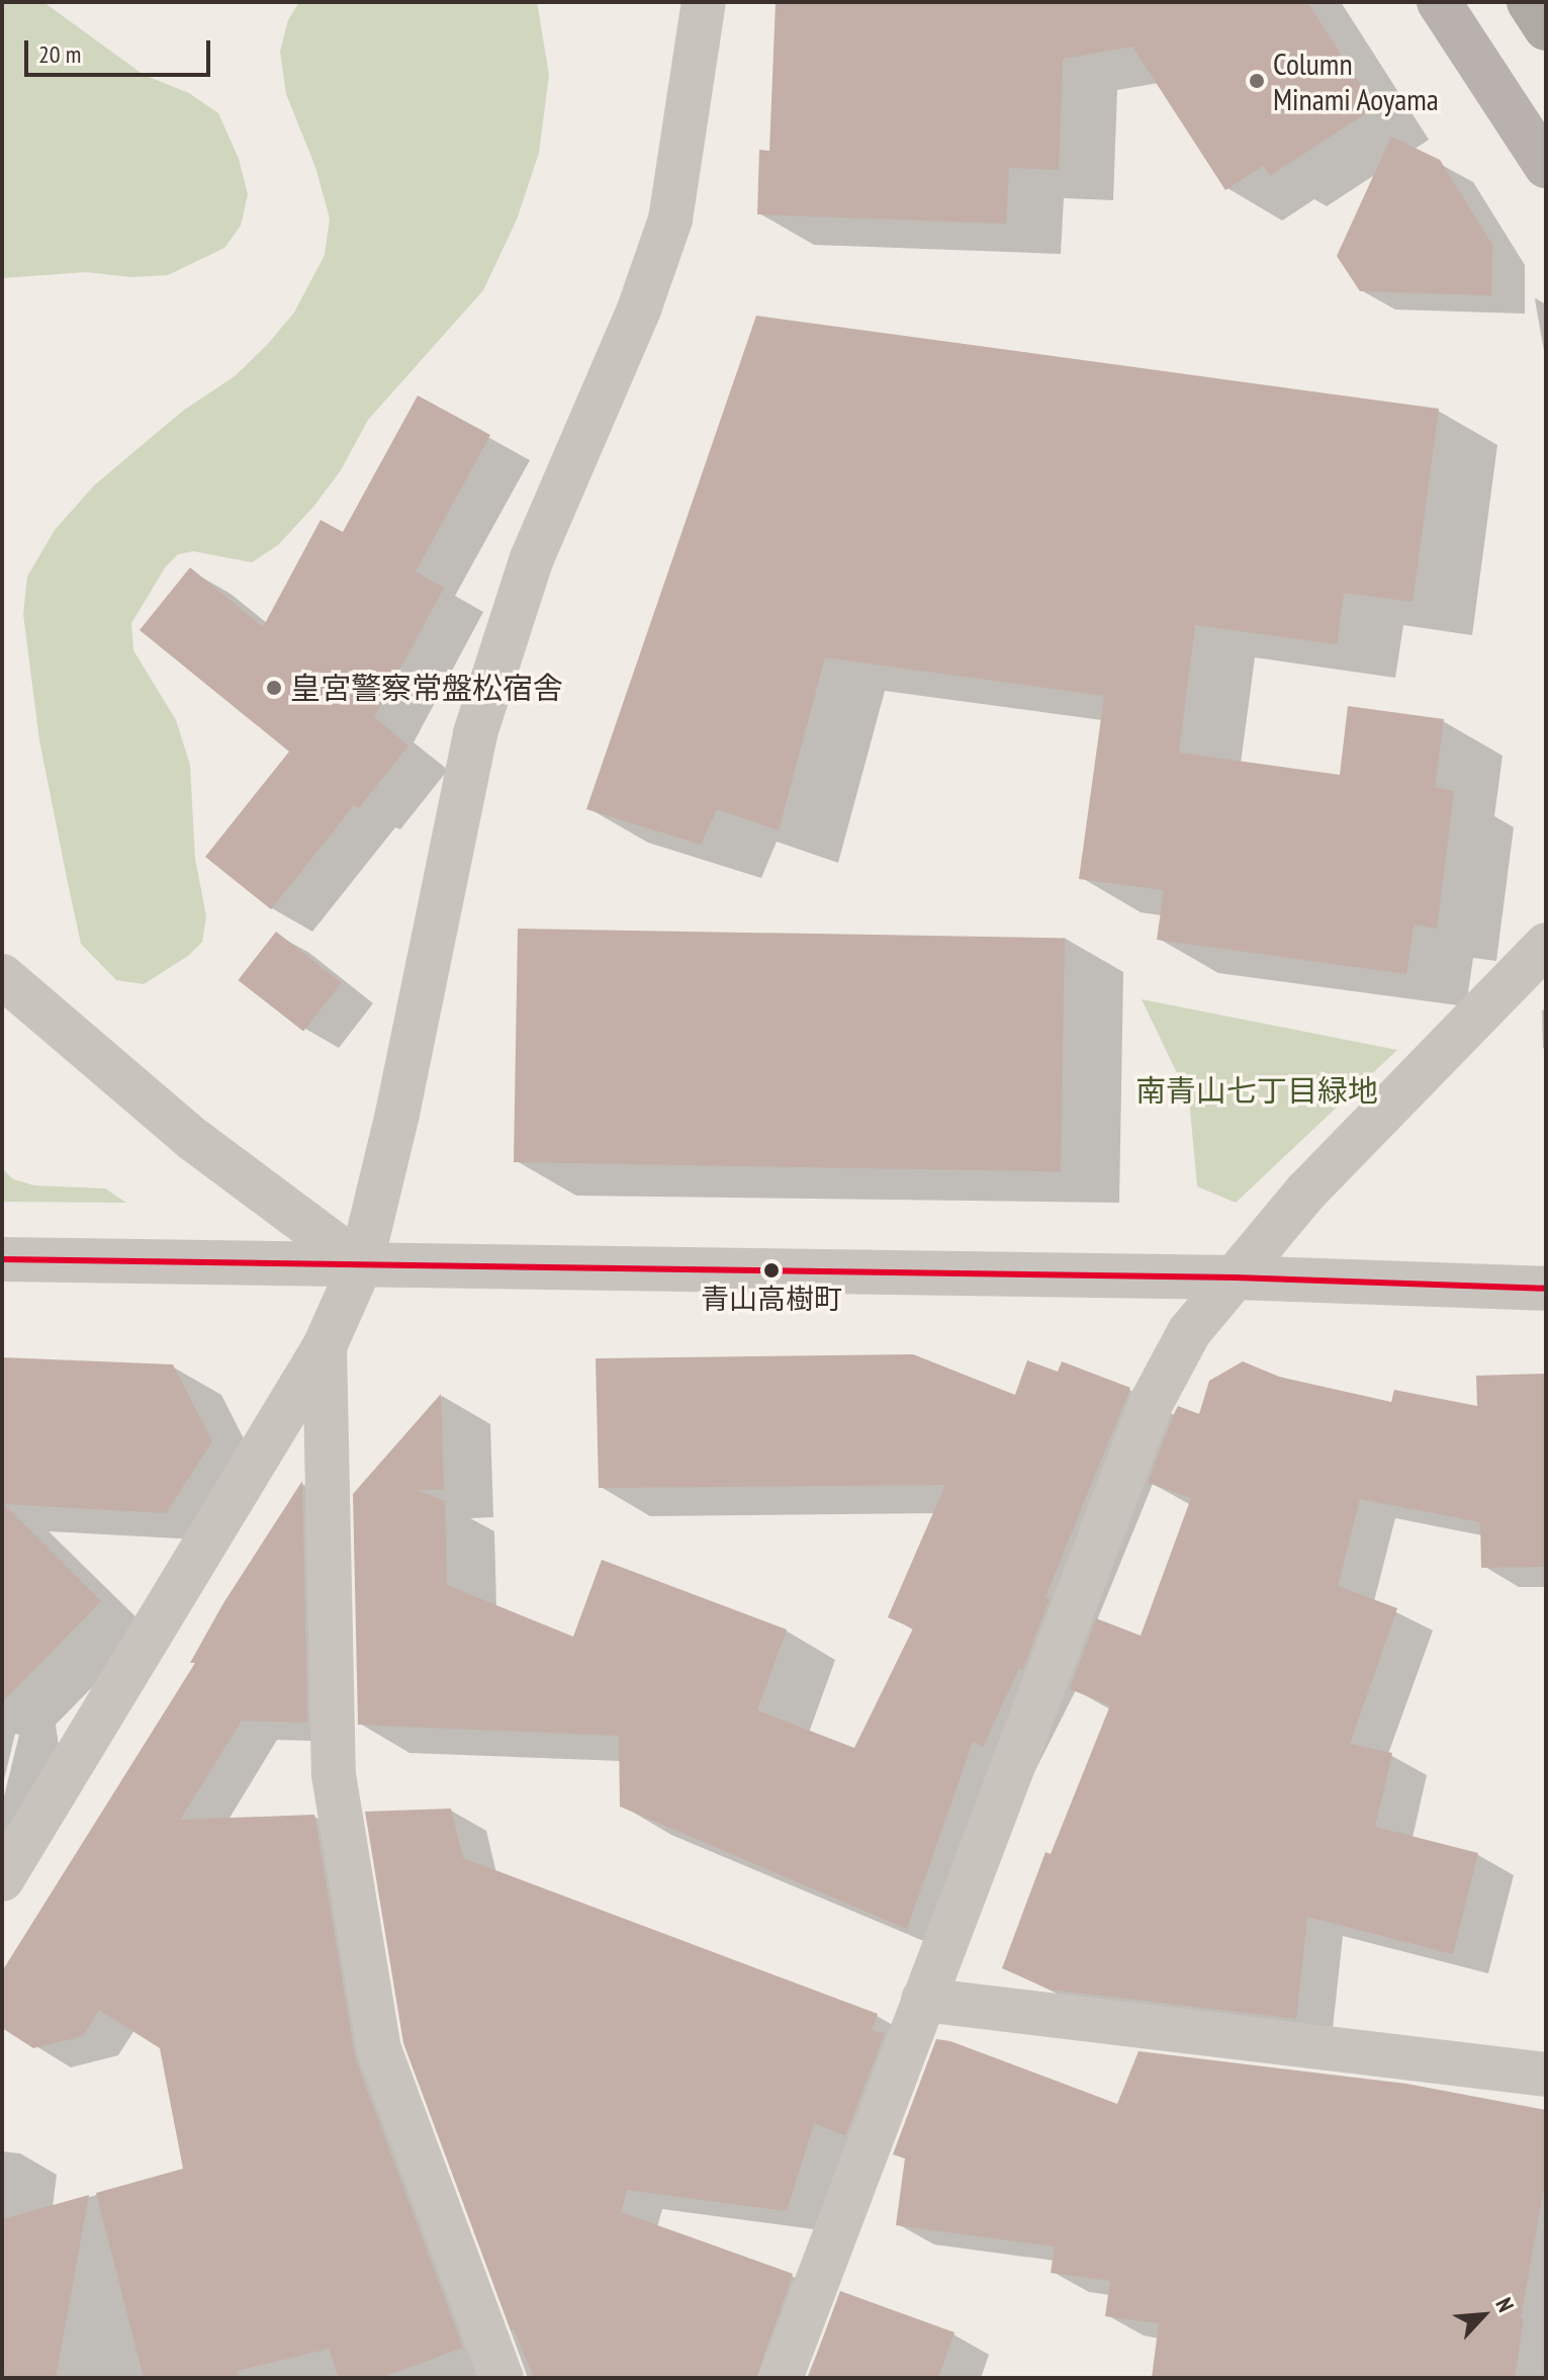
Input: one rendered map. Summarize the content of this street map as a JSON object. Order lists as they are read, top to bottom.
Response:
{
  "parks": ["南青山七丁目緑地"],
  "places": ["Column Minami Aoyama", "皇宮警察常盤松宿舎", "青山高樹町"],
  "scale_bar": "20 m",
  "north": "top right"
}
